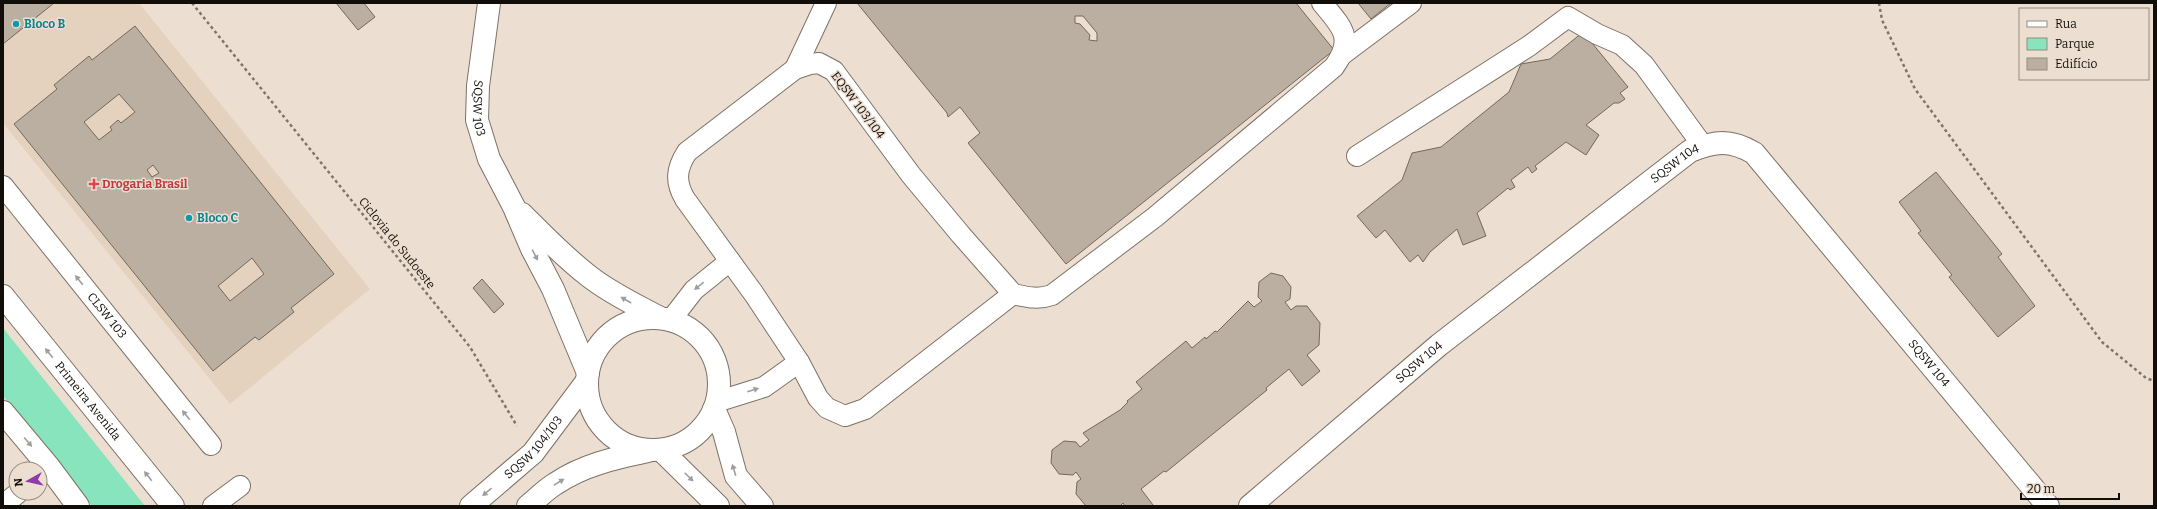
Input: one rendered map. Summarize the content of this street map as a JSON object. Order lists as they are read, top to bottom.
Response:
{
  "streets": {
    "street": [
      "SQSW 103",
      "SQSW 104",
      "Primeira Avenida",
      "SQSW 104/103"
    ],
    "lane": ["EQSW 103/104", "CLSW 103"],
    "path": ["Ciclovia do Sudoeste"]
  },
  "crossings": [
    ["SQSW 103", "SQSW 104/103"],
    ["Ciclovia do Sudoeste", "SQSW 104/103"]
  ],
  "one_way": ["CLSW 103"],
  "places": {
    "other": ["Bloco B", "Bloco C"],
    "health": ["Drogaria Brasil"]
  },
  "legend": ["Rua", "Parque", "Edifício"],
  "scale_bar": "20 m",
  "north": "left"
}
